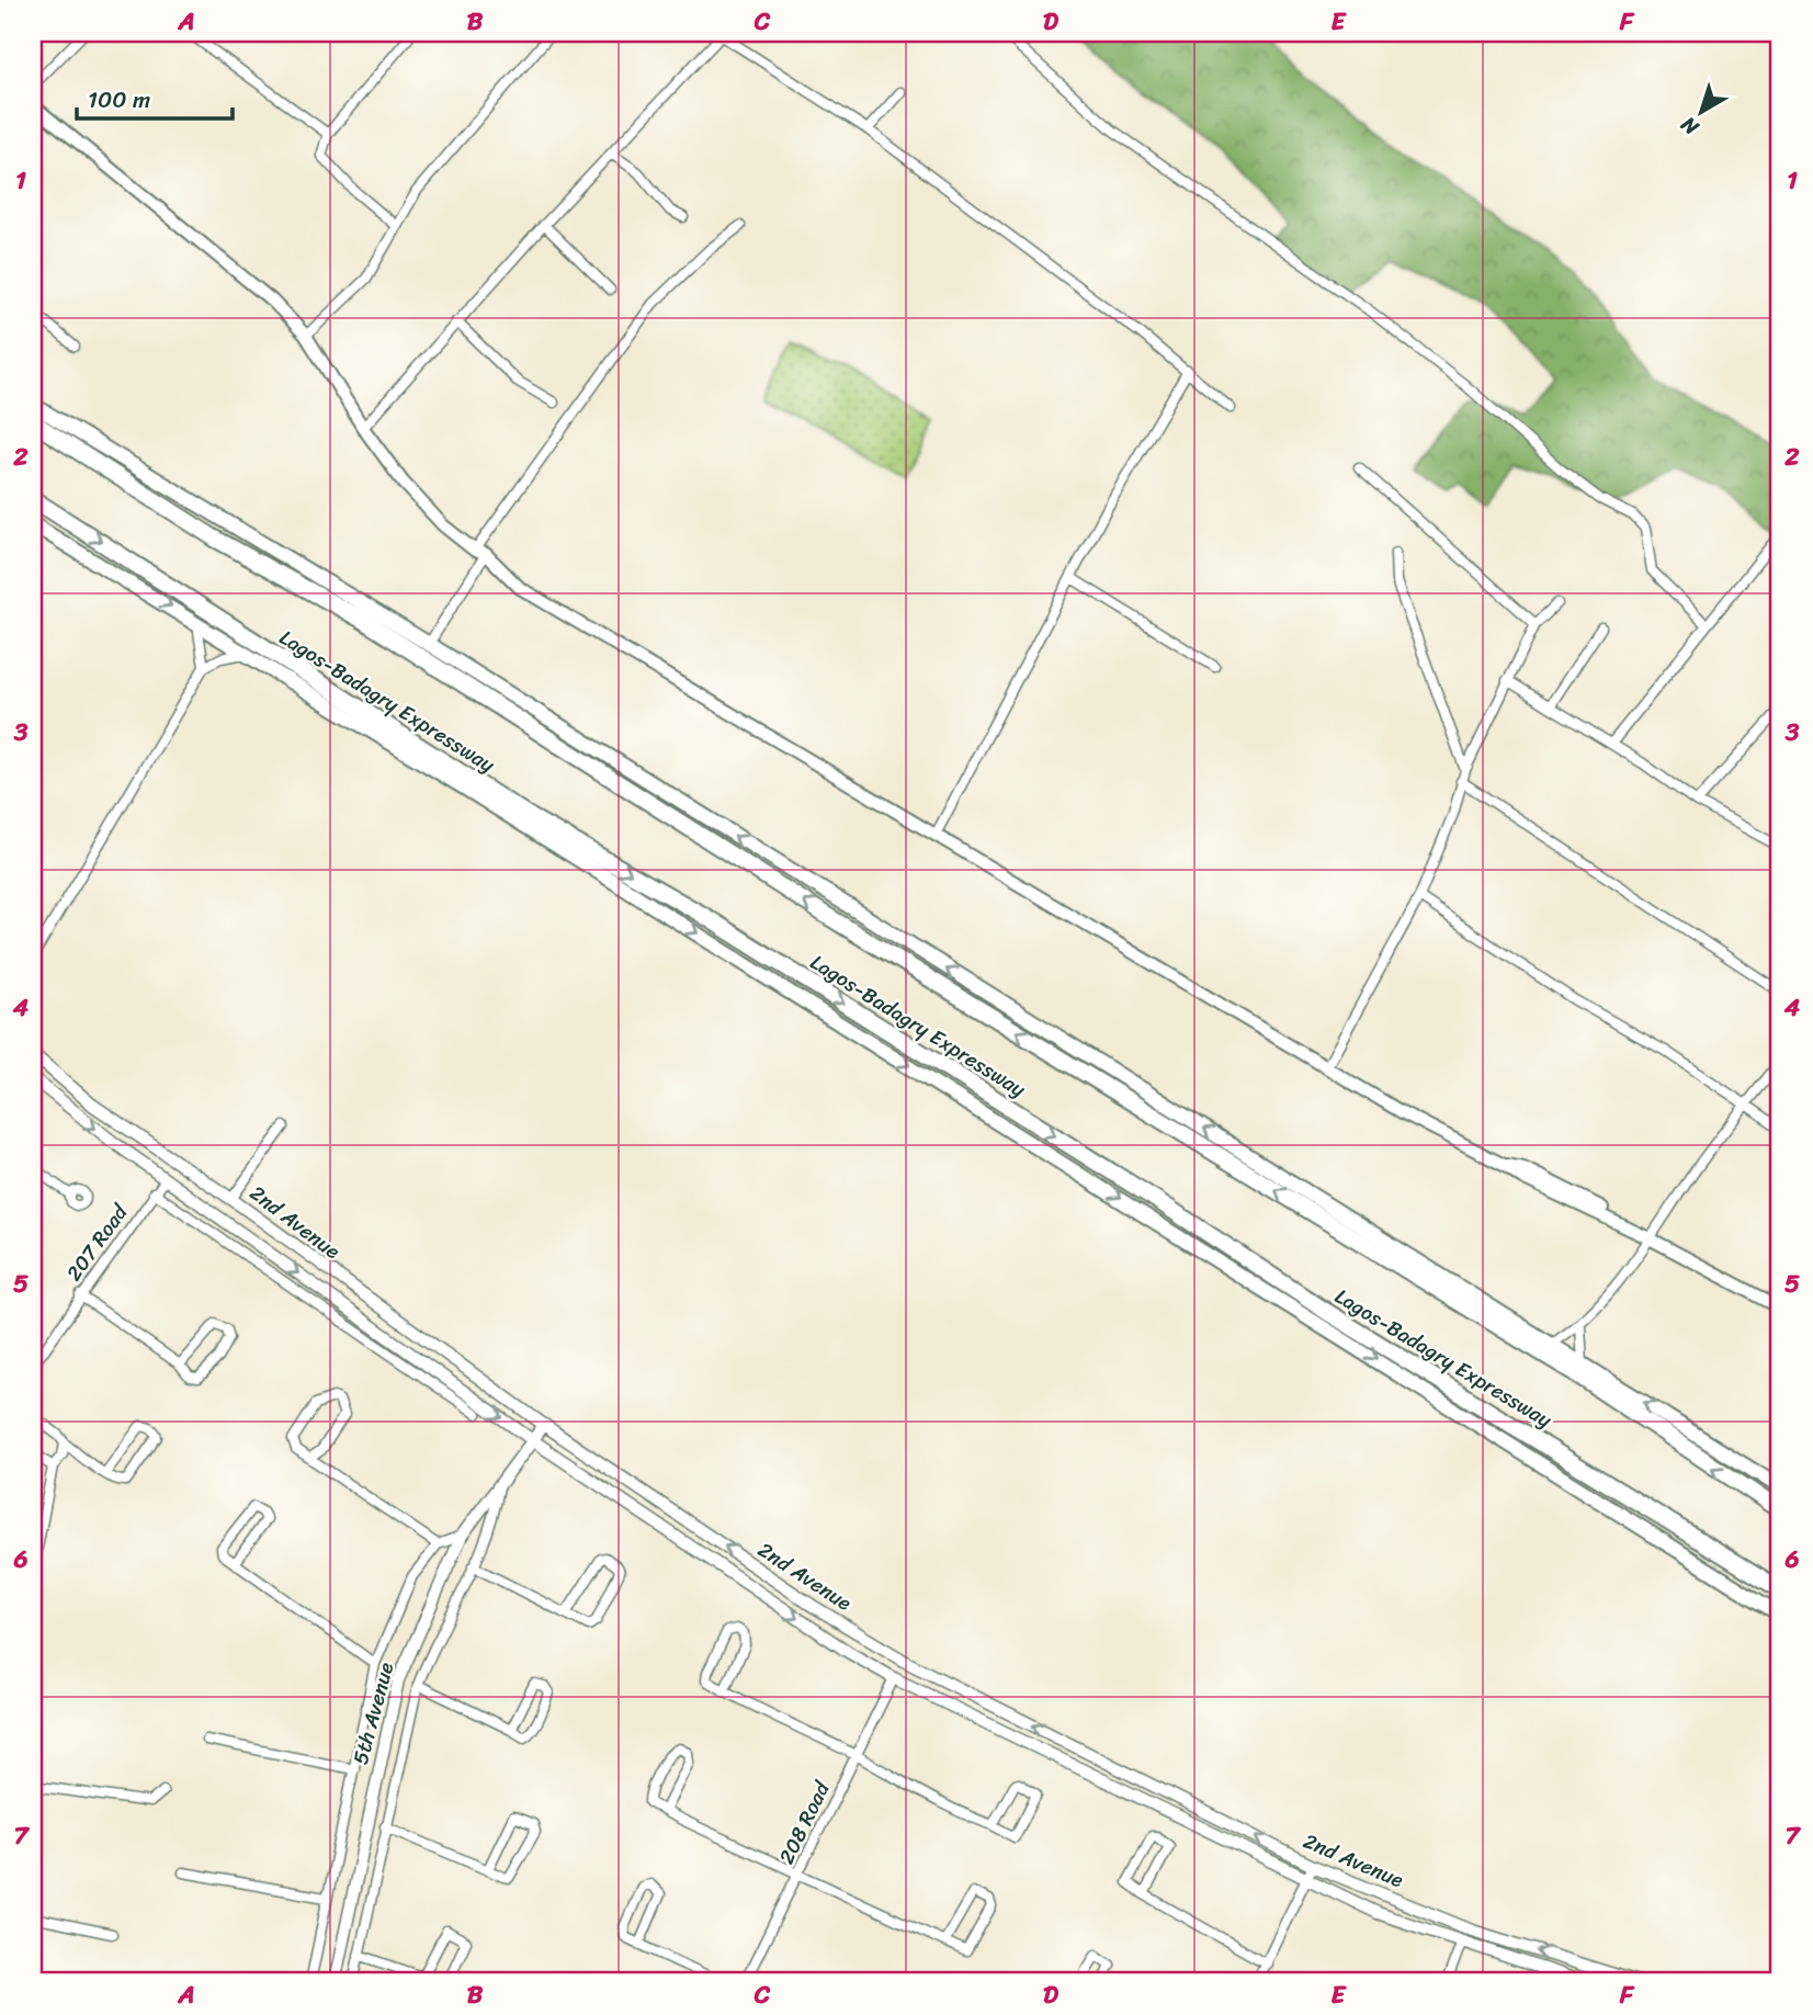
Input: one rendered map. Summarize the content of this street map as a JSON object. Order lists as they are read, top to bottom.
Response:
{
  "streets": {
    "highway": ["Lagos-Badagry Expressway"],
    "street": [
      "2nd Avenue",
      "207 Road",
      "5th Avenue",
      "208 Road"
    ]
  },
  "crossings": [
    ["2nd Avenue", "207 Road"],
    ["2nd Avenue", "5th Avenue"],
    ["2nd Avenue", "208 Road"]
  ],
  "scale_bar": "100 m",
  "north": "bottom left",
  "grid": {
    "columns": [
      "A",
      "B",
      "C",
      "D",
      "E",
      "F"
    ],
    "rows": [
      "1",
      "2",
      "3",
      "4",
      "5",
      "6",
      "7"
    ]
  }
}
